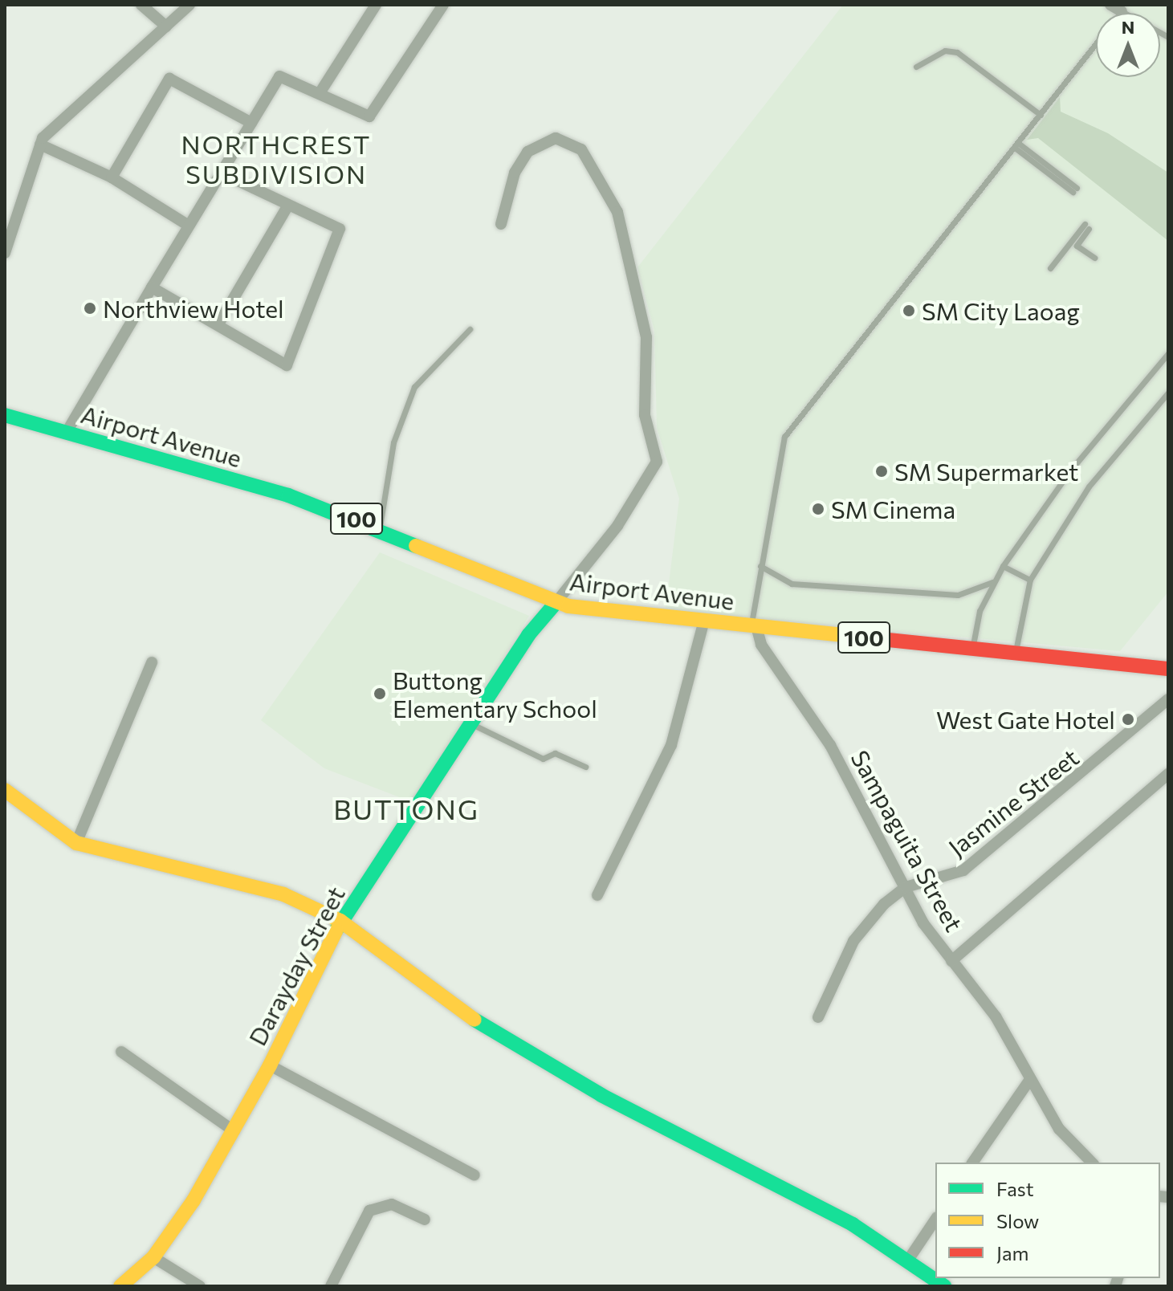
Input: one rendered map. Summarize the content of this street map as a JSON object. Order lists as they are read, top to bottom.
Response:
{
  "streets": {
    "street": [
      "Airport Avenue",
      "100",
      "Jasmine Street",
      "Sampaguita Street",
      "Darayday Street"
    ]
  },
  "crossings": [
    ["Airport Avenue", "Sampaguita Street"],
    ["Airport Avenue", "Darayday Street"],
    ["Jasmine Street", "Sampaguita Street"]
  ],
  "districts": ["NORTHCREST SUBDIVISION", "BUTTONG"],
  "places": [
    "Northview Hotel",
    "SM City Laoag",
    "SM Supermarket",
    "SM Cinema",
    "Buttong Elementary School",
    "West Gate Hotel"
  ],
  "legend": ["Fast", "Slow", "Jam"],
  "north": "top"
}
